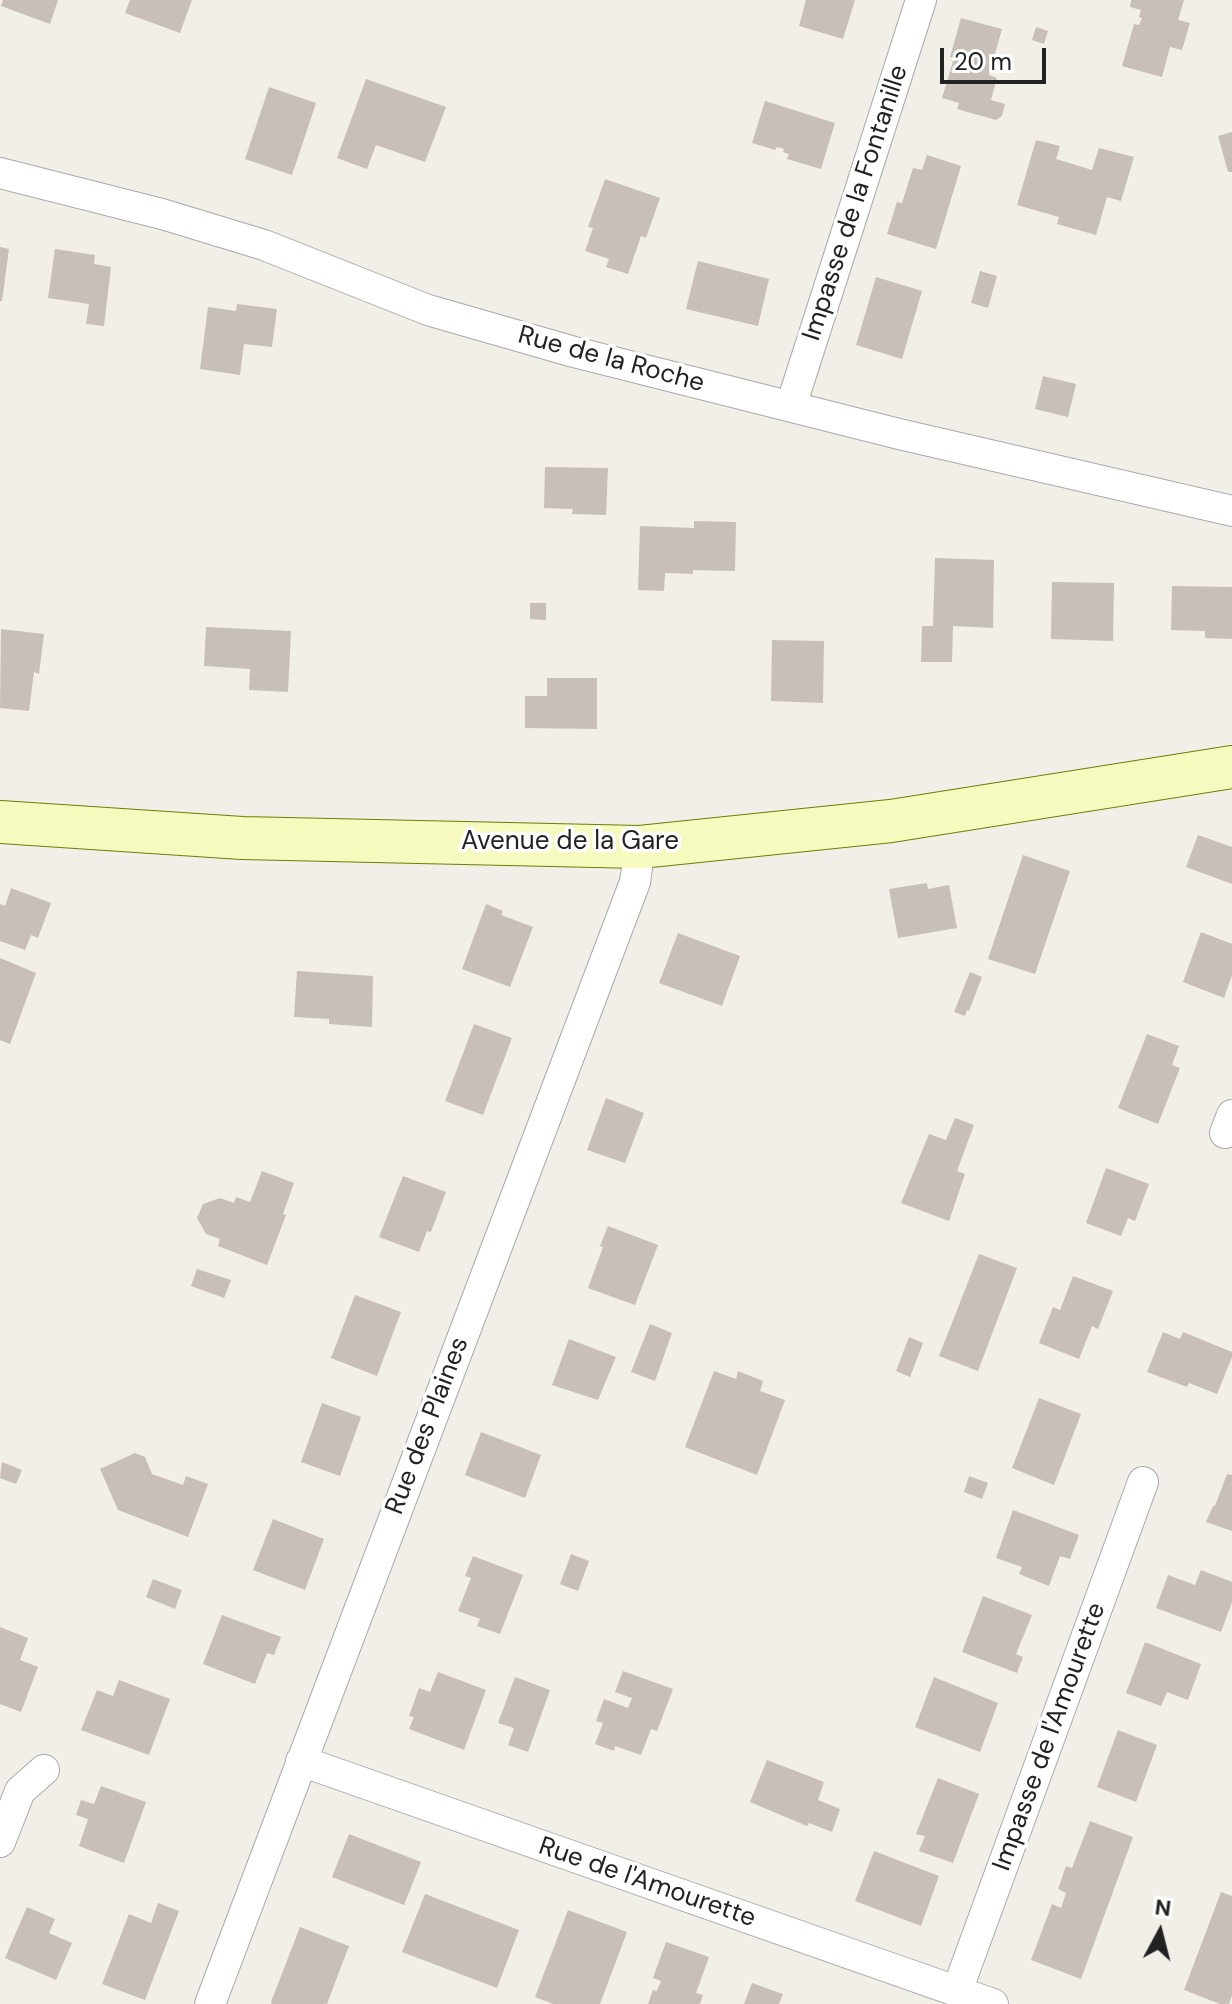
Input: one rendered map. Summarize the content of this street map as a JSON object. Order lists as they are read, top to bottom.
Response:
{
  "streets": {
    "street": [
      "Impasse de la Fontanille",
      "Rue de la Roche",
      "Avenue de la Gare",
      "Rue des Plaines",
      "Impasse de l'Amourette",
      "Rue de l'Amourette"
    ]
  },
  "crossings": [
    ["Impasse de la Fontanille", "Rue de la Roche"],
    ["Avenue de la Gare", "Rue des Plaines"],
    ["Rue des Plaines", "Rue de l'Amourette"],
    ["Impasse de l'Amourette", "Rue de l'Amourette"]
  ],
  "scale_bar": "20 m",
  "north": "top"
}
